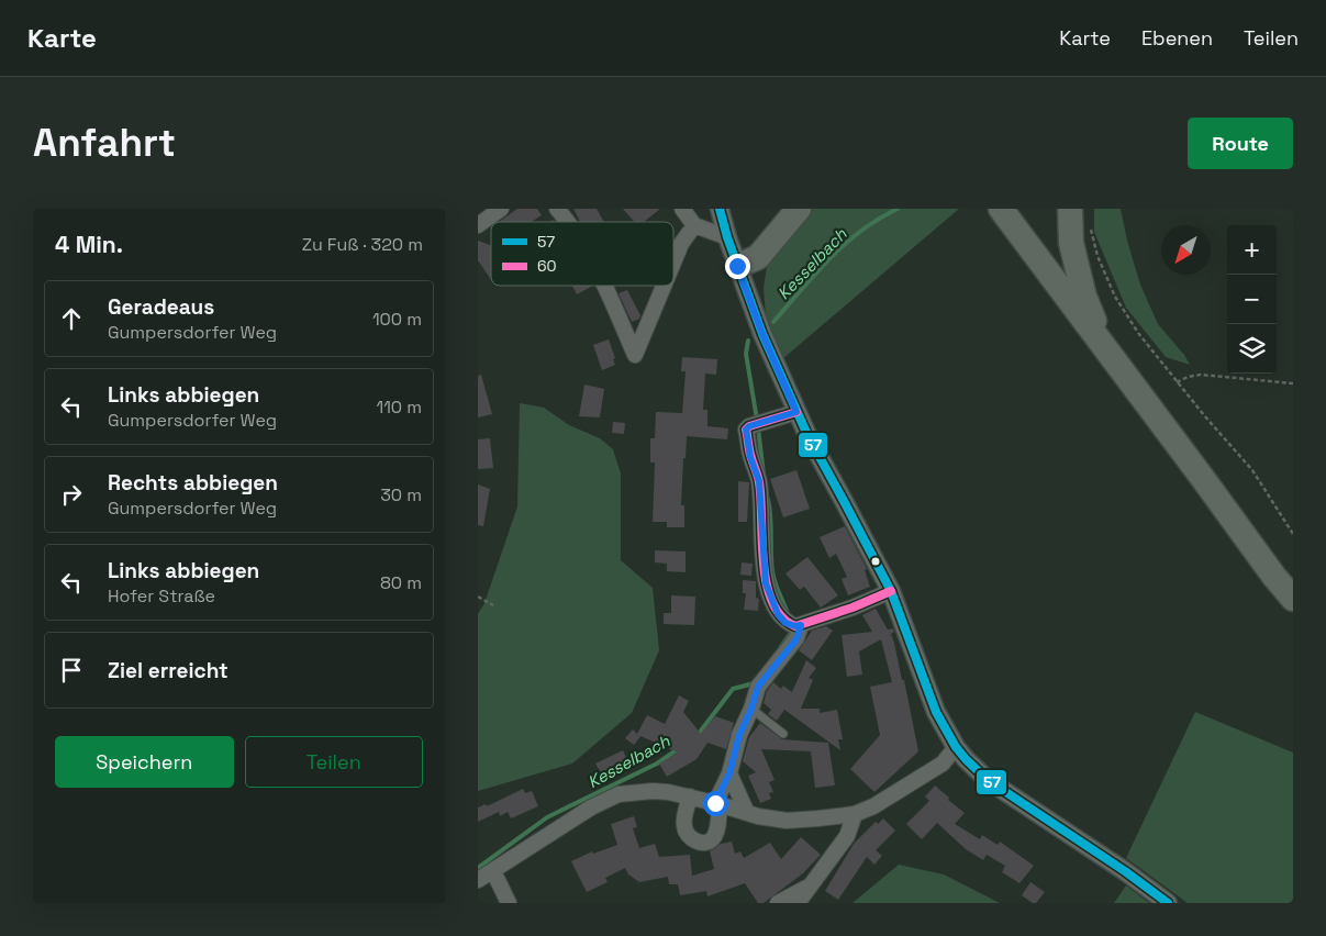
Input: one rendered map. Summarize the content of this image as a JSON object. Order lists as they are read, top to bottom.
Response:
{
  "water": ["Kesselbach"],
  "lines": ["transit line 57", "transit line 60"],
  "legend": ["57", "60"],
  "north": "bottom left",
  "page": {
    "header": "Karte",
    "nav": ["Karte", "Ebenen", "Teilen"],
    "buttons": [
      "Route",
      ["Speichern", "Teilen"]
    ],
    "title": "Anfahrt",
    "heading": ["4 Min.", "Zu Fuß · 320 m"],
    "map_buttons": ["+", "−"],
    "list": [
      ["Geradeaus", "Gumpersdorfer Weg", "100 m"],
      ["Links abbiegen", "Gumpersdorfer Weg", "110 m"],
      ["Rechts abbiegen", "Gumpersdorfer Weg", "30 m"],
      ["Links abbiegen", "Hofer Straße", "80 m"],
      "Ziel erreicht"
    ]
  }
}
